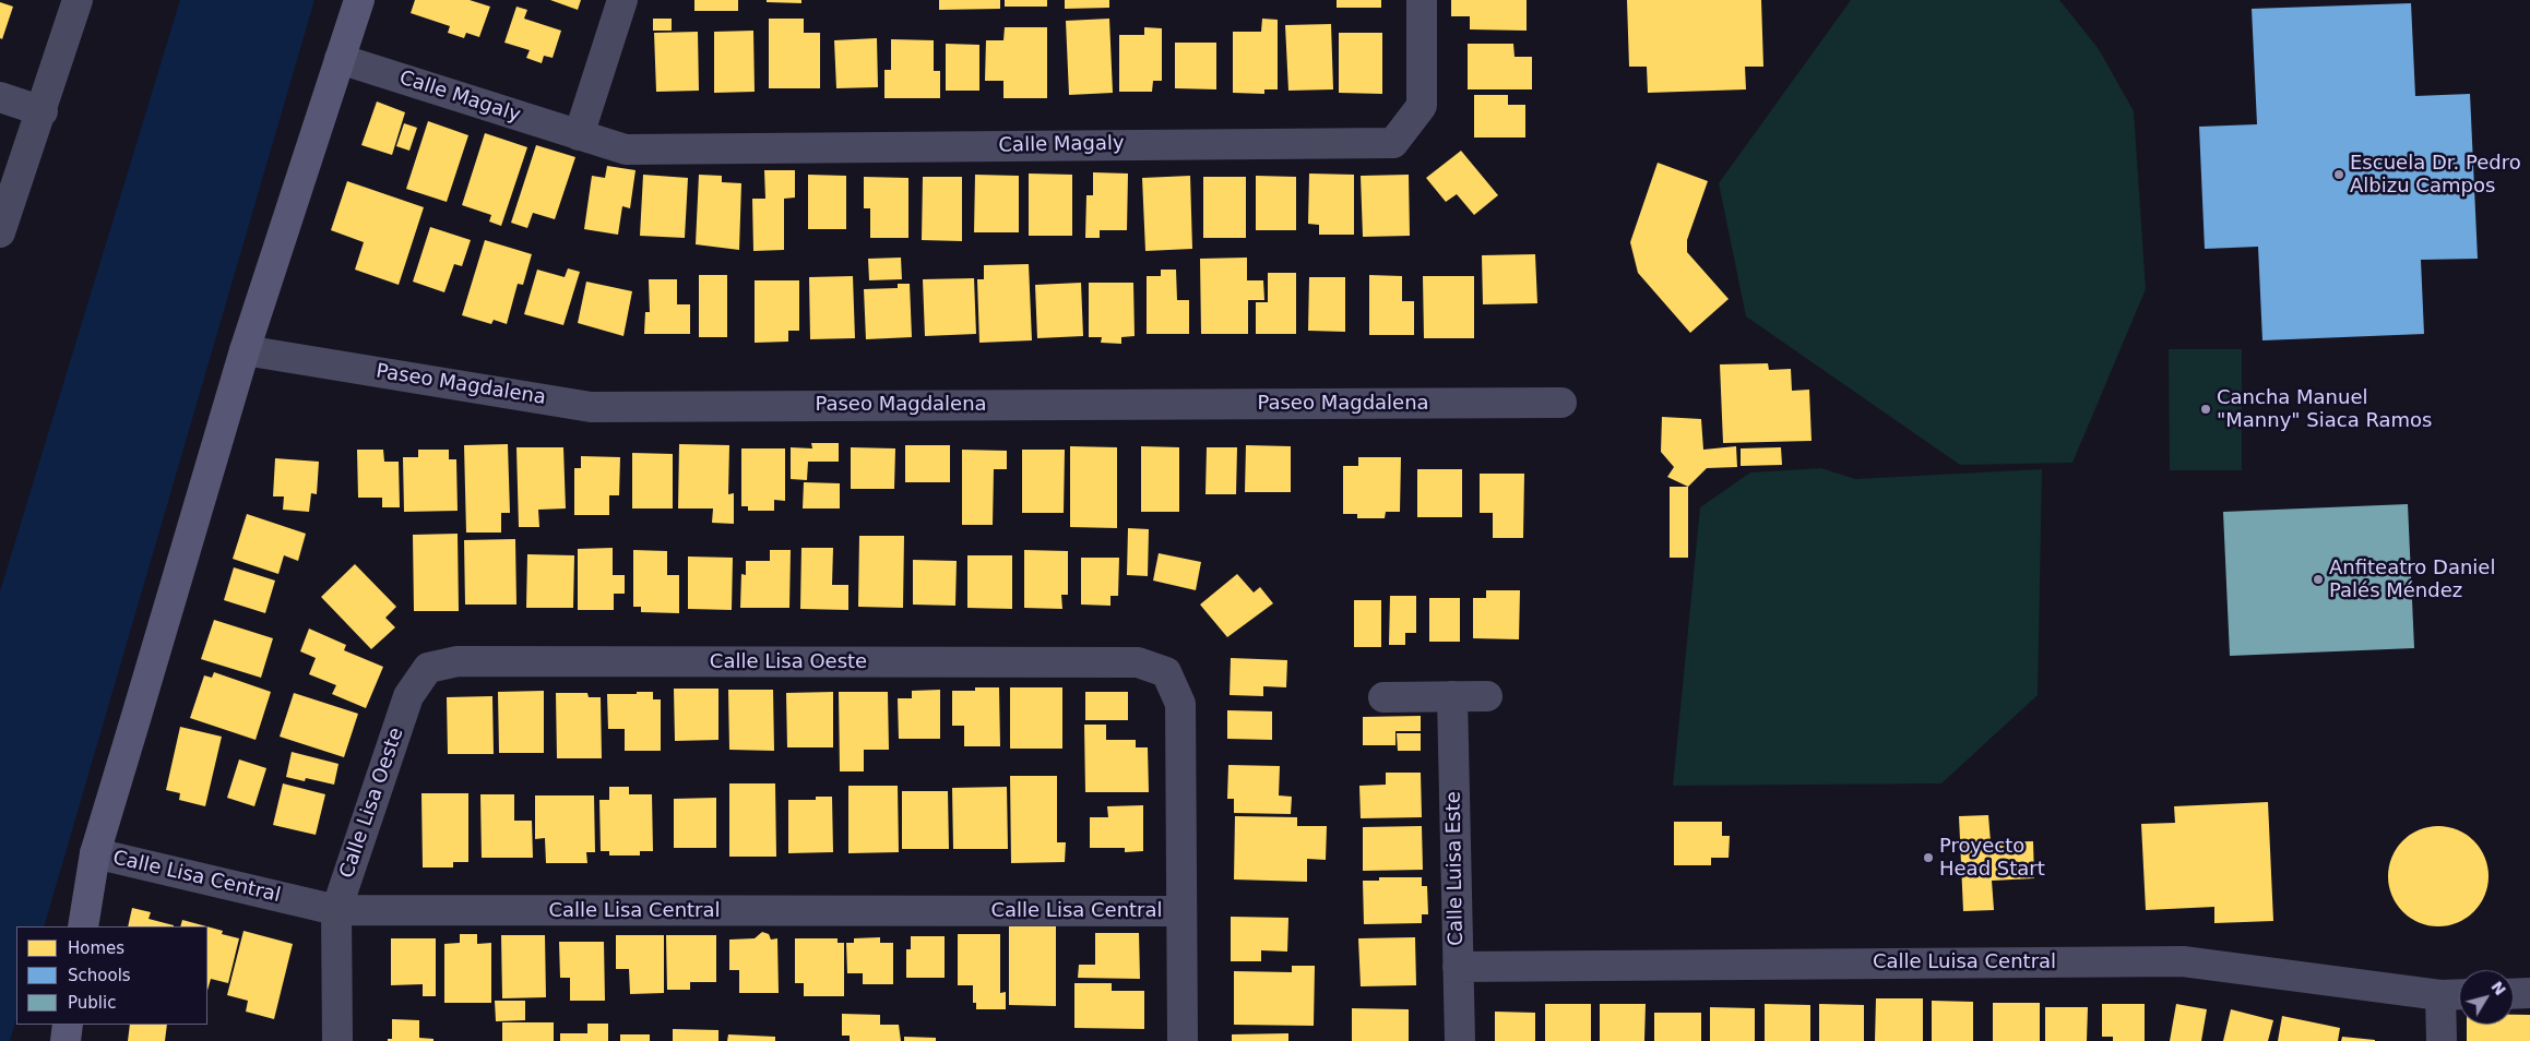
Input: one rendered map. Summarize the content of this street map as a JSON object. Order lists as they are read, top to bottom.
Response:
{
  "streets": {
    "street": [
      "Calle Magaly",
      "Paseo Magdalena",
      "Calle Lisa Oeste",
      "Calle Luisa Este",
      "Calle Lisa Central",
      "Calle Luisa Central"
    ]
  },
  "crossings": [
    ["Calle Lisa Oeste", "Calle Lisa Central"],
    ["Calle Luisa Este", "Calle Luisa Central"]
  ],
  "places": [
    "Escuela Dr. Pedro Albizu Campos",
    "Cancha Manuel \"Manny\" Siaca Ramos",
    "Anfiteatro Daniel Palés Méndez",
    "Proyecto Head Start"
  ],
  "legend": ["Homes", "Schools", "Public"],
  "north": "top right"
}
